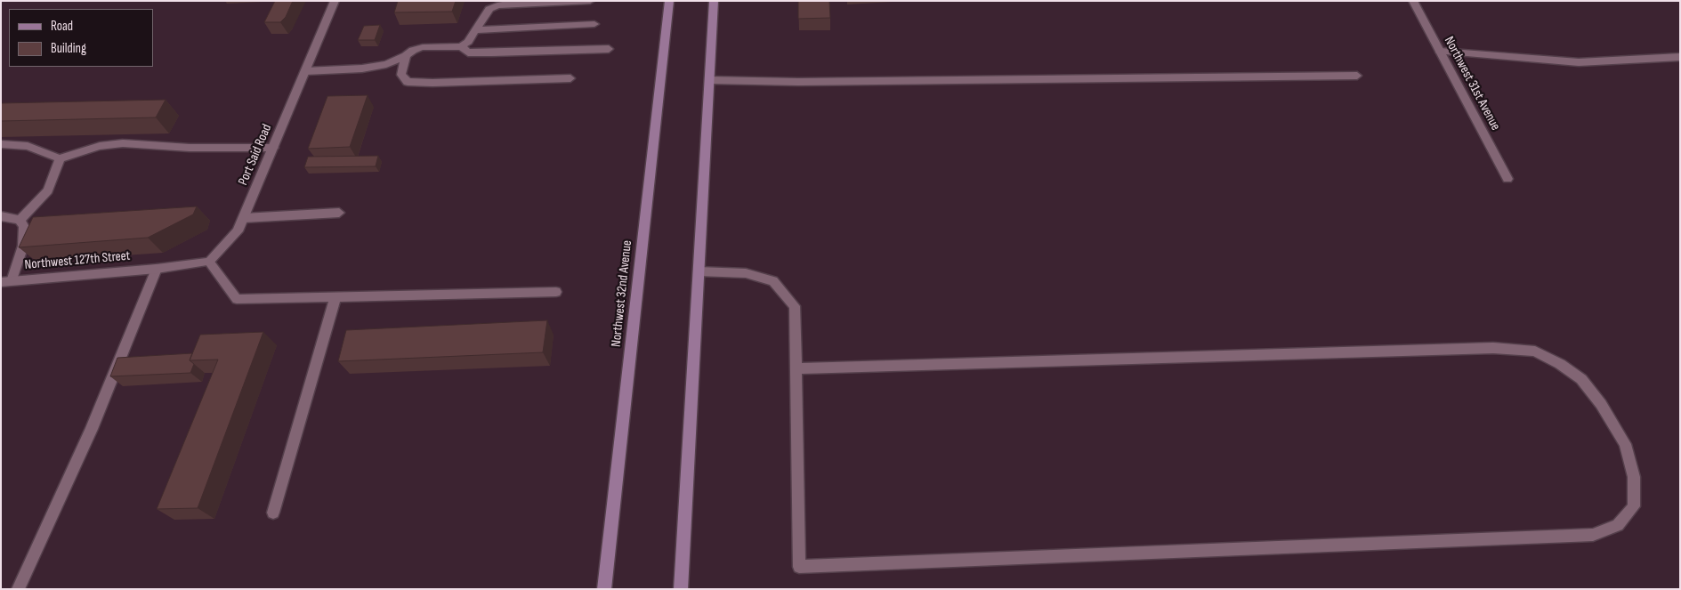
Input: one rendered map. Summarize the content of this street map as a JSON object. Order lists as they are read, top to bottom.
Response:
{
  "streets": {
    "main road": ["Northwest 32nd Avenue"],
    "street": ["Northwest 31st Avenue", "Port Said Road", "Northwest 127th Street"]
  },
  "legend": ["Road", "Building"]
}
